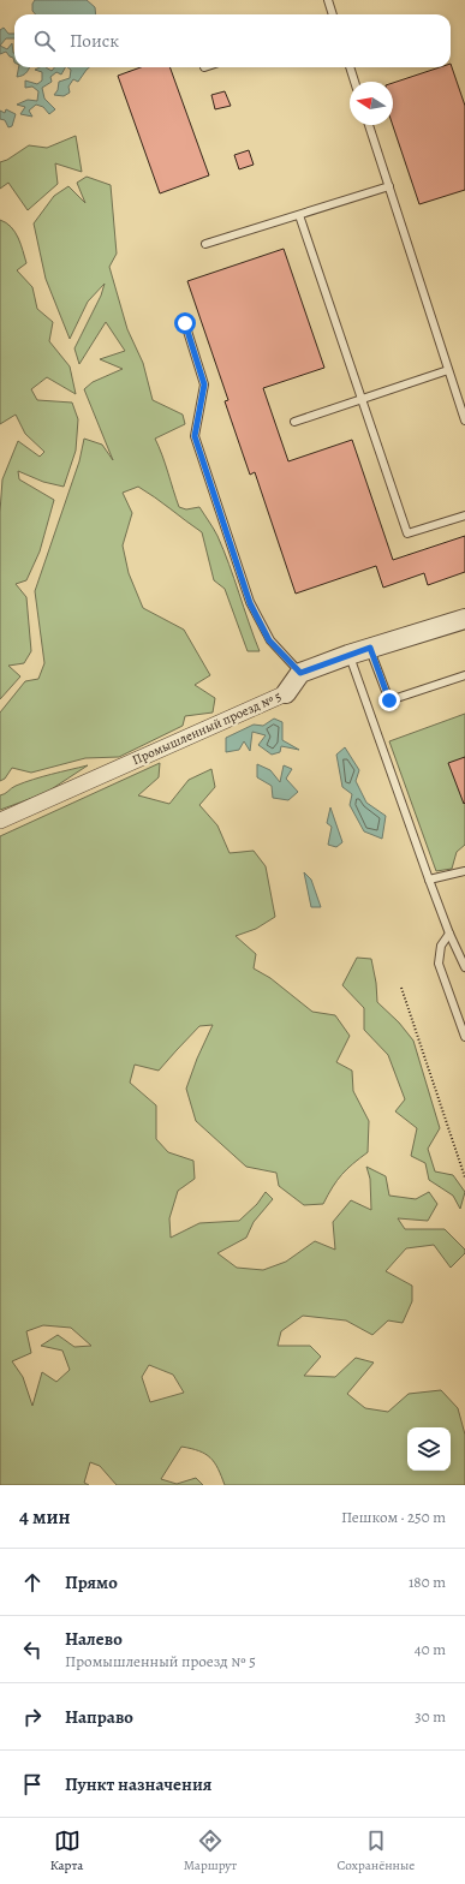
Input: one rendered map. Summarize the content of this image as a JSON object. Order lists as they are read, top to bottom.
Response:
{
  "streets": {
    "street": ["Промышленный проезд № 5"]
  },
  "north": "left",
  "page": {
    "search": "Поиск",
    "heading": ["4 мин", "Пешком · 250 m"],
    "list": [
      ["Прямо", "180 m"],
      ["Налево", "Промышленный проезд № 5", "40 m"],
      ["Направо", "30 m"],
      "Пункт назначения"
    ],
    "nav": ["Карта", "Маршрут", "Сохранённые"]
  }
}
